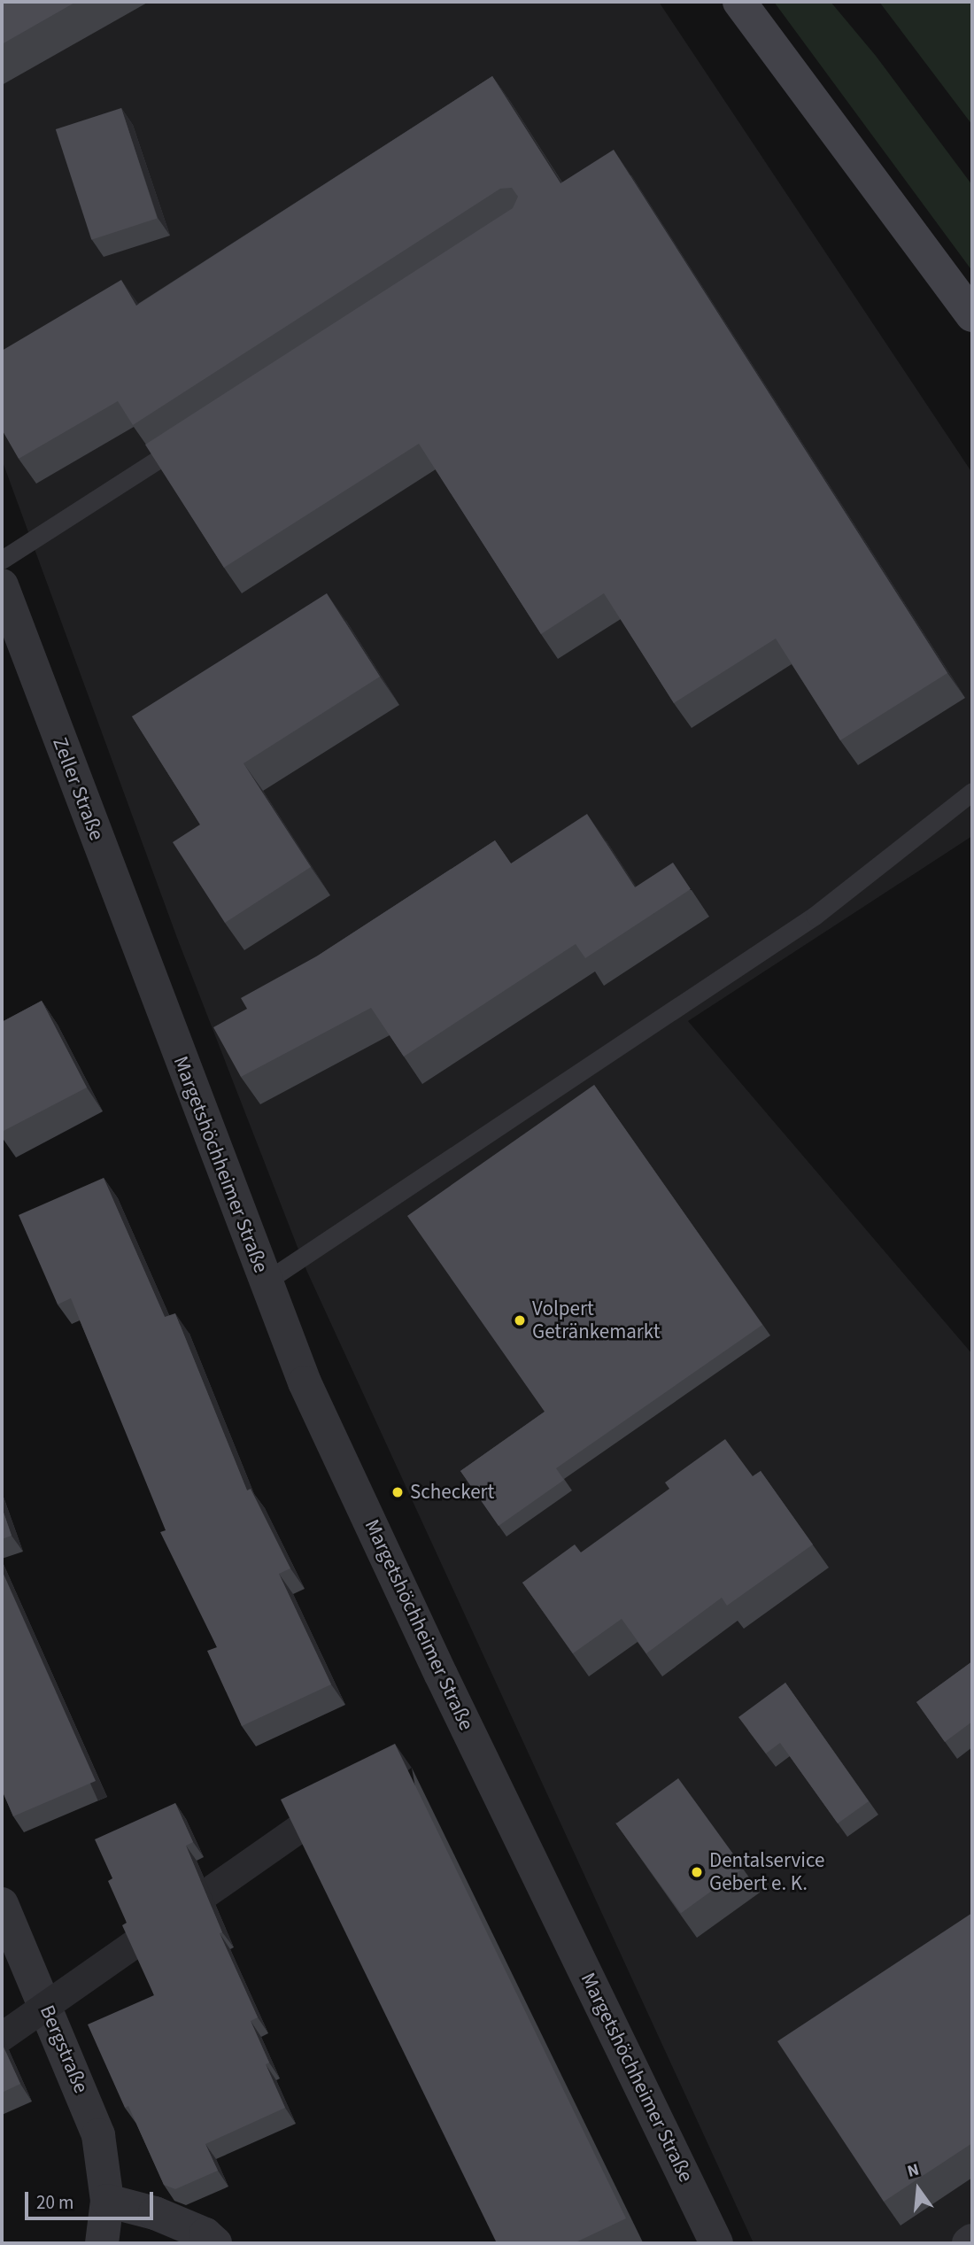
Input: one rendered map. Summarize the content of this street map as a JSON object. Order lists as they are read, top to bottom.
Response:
{
  "streets": {
    "street": ["Zeller Straße", "Margetshöchheimer Straße", "Bergstraße"]
  },
  "crossings": [
    ["Zeller Straße", "Margetshöchheimer Straße"]
  ],
  "places": ["Volpert Getränkemarkt", "Scheckert", "Dentalservice Gebert e. K."],
  "scale_bar": "20 m",
  "north": "top"
}
